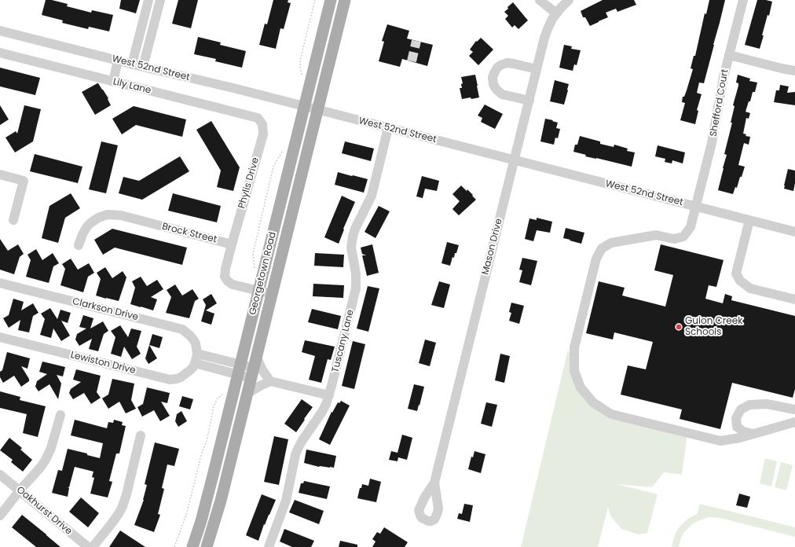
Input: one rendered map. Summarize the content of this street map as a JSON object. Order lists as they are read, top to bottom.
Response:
{
  "streets": {
    "main road": ["Georgetown Road"],
    "street": [
      "West 52nd Street",
      "Lily Lane",
      "Shefford Court",
      "Phylis Drive",
      "Brock Street",
      "Mason Drive",
      "Clarkson Drive",
      "Tuscany Lane",
      "Lewiston Drive",
      "Oakhurst Drive"
    ]
  },
  "crossings": [
    ["West 52nd Street", "Shefford Court"],
    ["West 52nd Street", "Mason Drive"],
    ["West 52nd Street", "Georgetown Road"],
    ["West 52nd Street", "Tuscany Lane"],
    ["Lily Lane", "Phylis Drive"],
    ["Phylis Drive", "Brock Street"],
    ["Clarkson Drive", "Lewiston Drive"]
  ],
  "places": ["Guion Creek Schools"]
}
